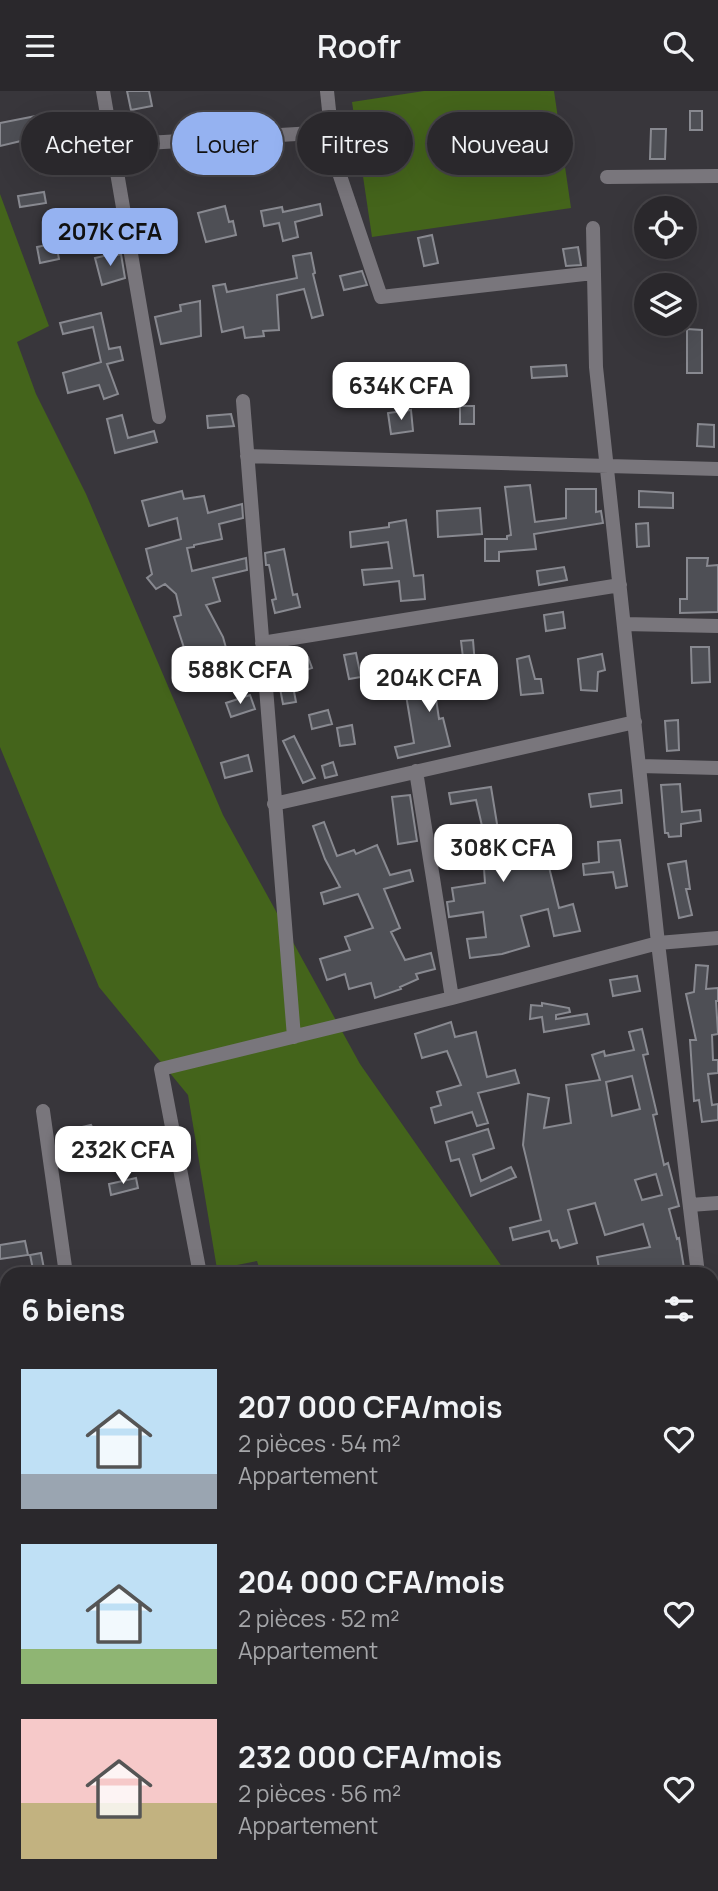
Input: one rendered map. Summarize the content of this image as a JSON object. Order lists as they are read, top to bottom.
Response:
{
  "page": {
    "header": "Roofr",
    "chip": [
      "Acheter",
      "Louer",
      "Filtres",
      "Nouveau"
    ],
    "price": [
      "207K CFA",
      "634K CFA",
      "588K CFA",
      "204K CFA",
      "308K CFA",
      "232K CFA"
    ],
    "heading": "6 biens",
    "list": [
      {
        "name": "207 000 CFA/mois",
        "note": "2 pièces · 54 m² · Appartement"
      },
      {
        "name": "204 000 CFA/mois",
        "note": "2 pièces · 52 m² · Appartement"
      },
      {
        "name": "232 000 CFA/mois",
        "note": "2 pièces · 56 m² · Appartement"
      }
    ]
  }
}
